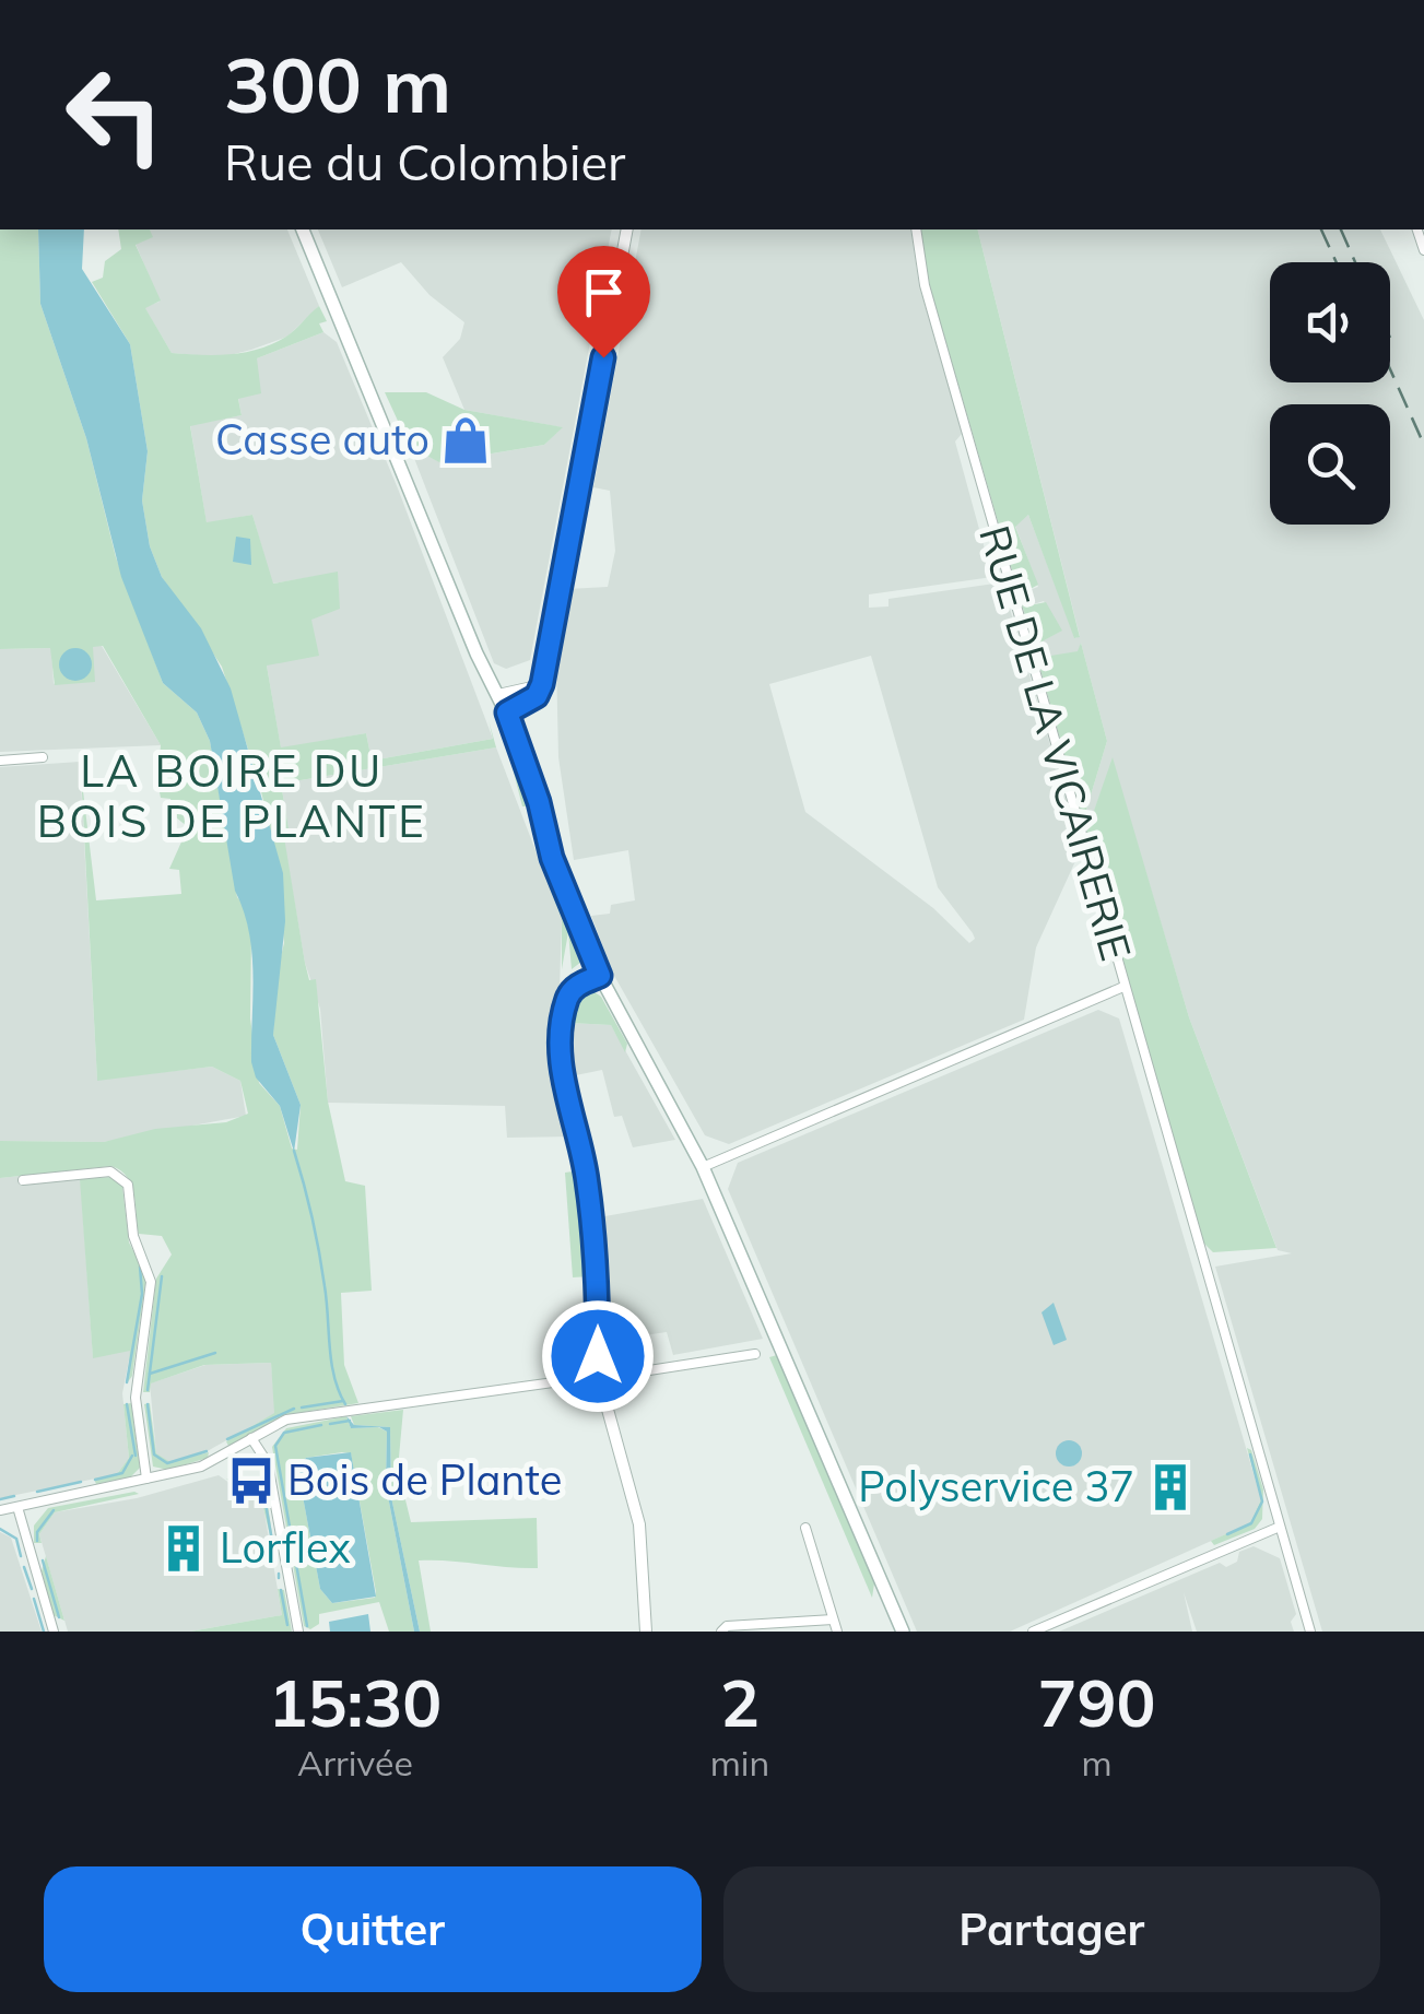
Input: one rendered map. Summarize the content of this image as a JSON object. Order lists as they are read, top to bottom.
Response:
{
  "streets": {
    "street": ["RUE DE LA VICAIRERIE"]
  },
  "districts": ["LA BOIRE DU BOIS DE PLANTE"],
  "places": {
    "shop": ["Casse auto"],
    "bus stop": ["Bois de Plante"],
    "building": ["Polyservice 37", "Lorflex"]
  },
  "page": {
    "turn": ["300 m", "Rue du Colombier"],
    "eta": [
      "15:30",
      "Arrivée",
      "2",
      "min",
      "790",
      "m"
    ],
    "buttons": ["Quitter", "Partager"]
  }
}
